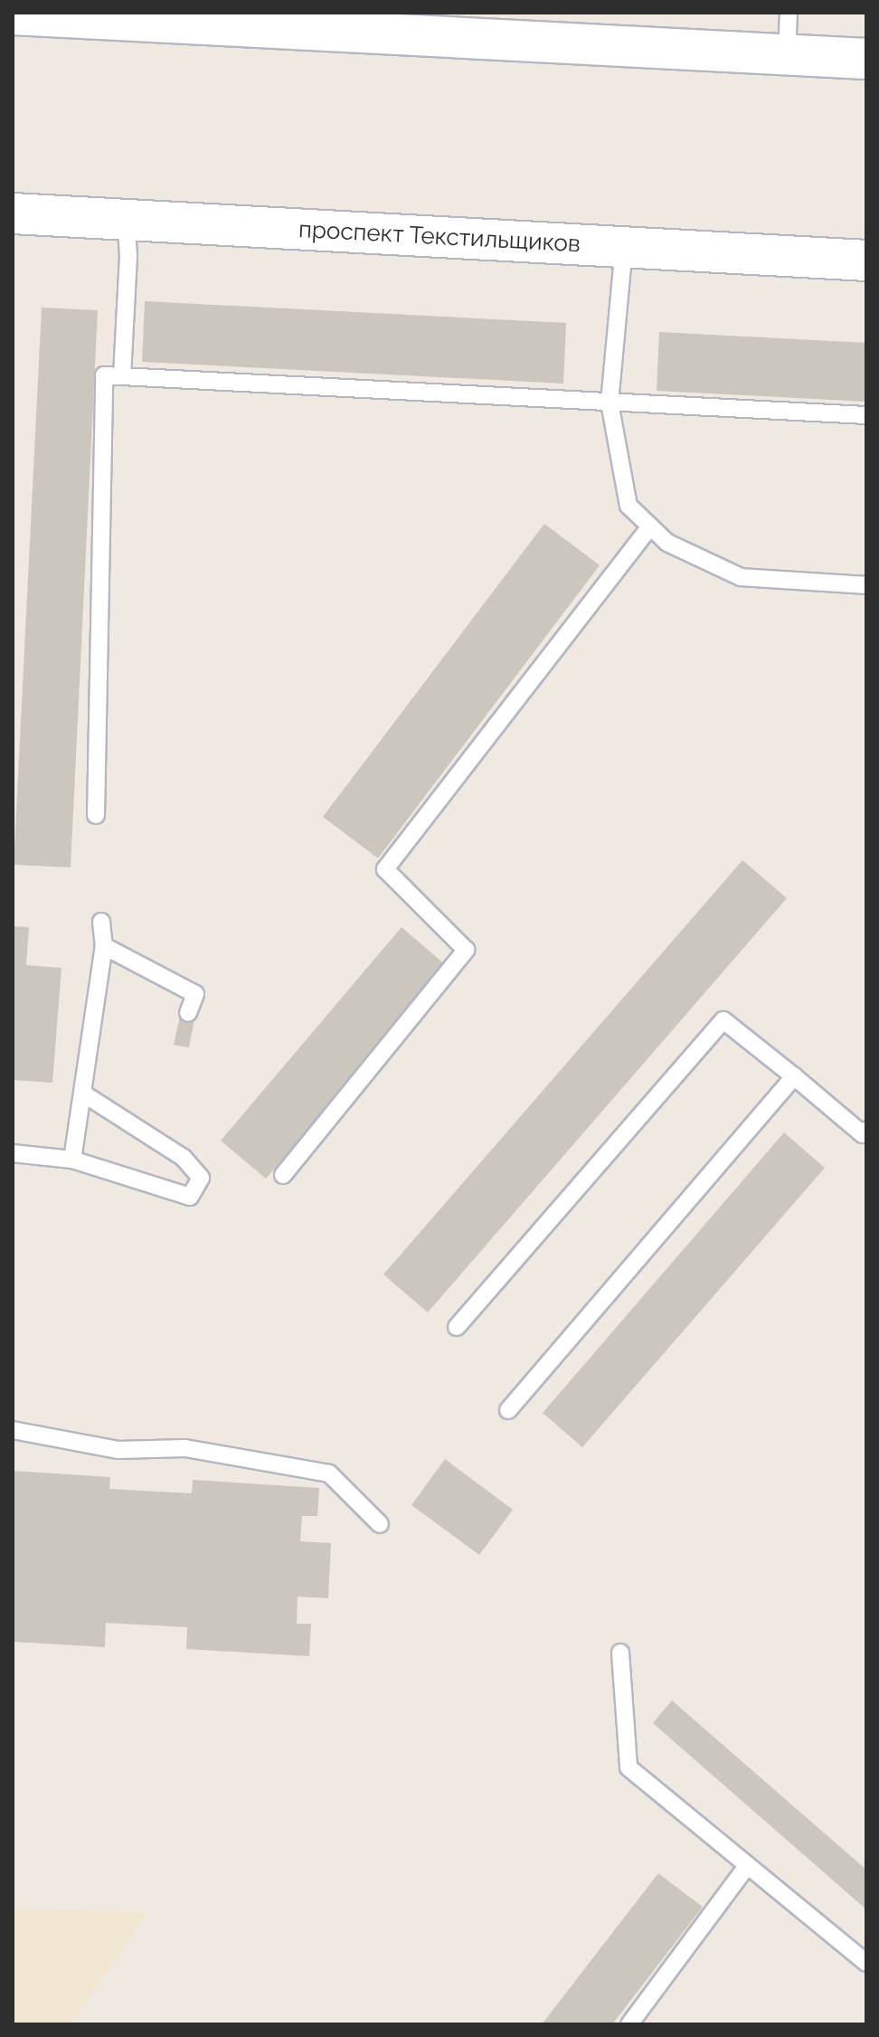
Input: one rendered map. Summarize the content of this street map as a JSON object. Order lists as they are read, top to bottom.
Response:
{
  "streets": {
    "main road": ["проспект Текстильщиков"]
  }
}
